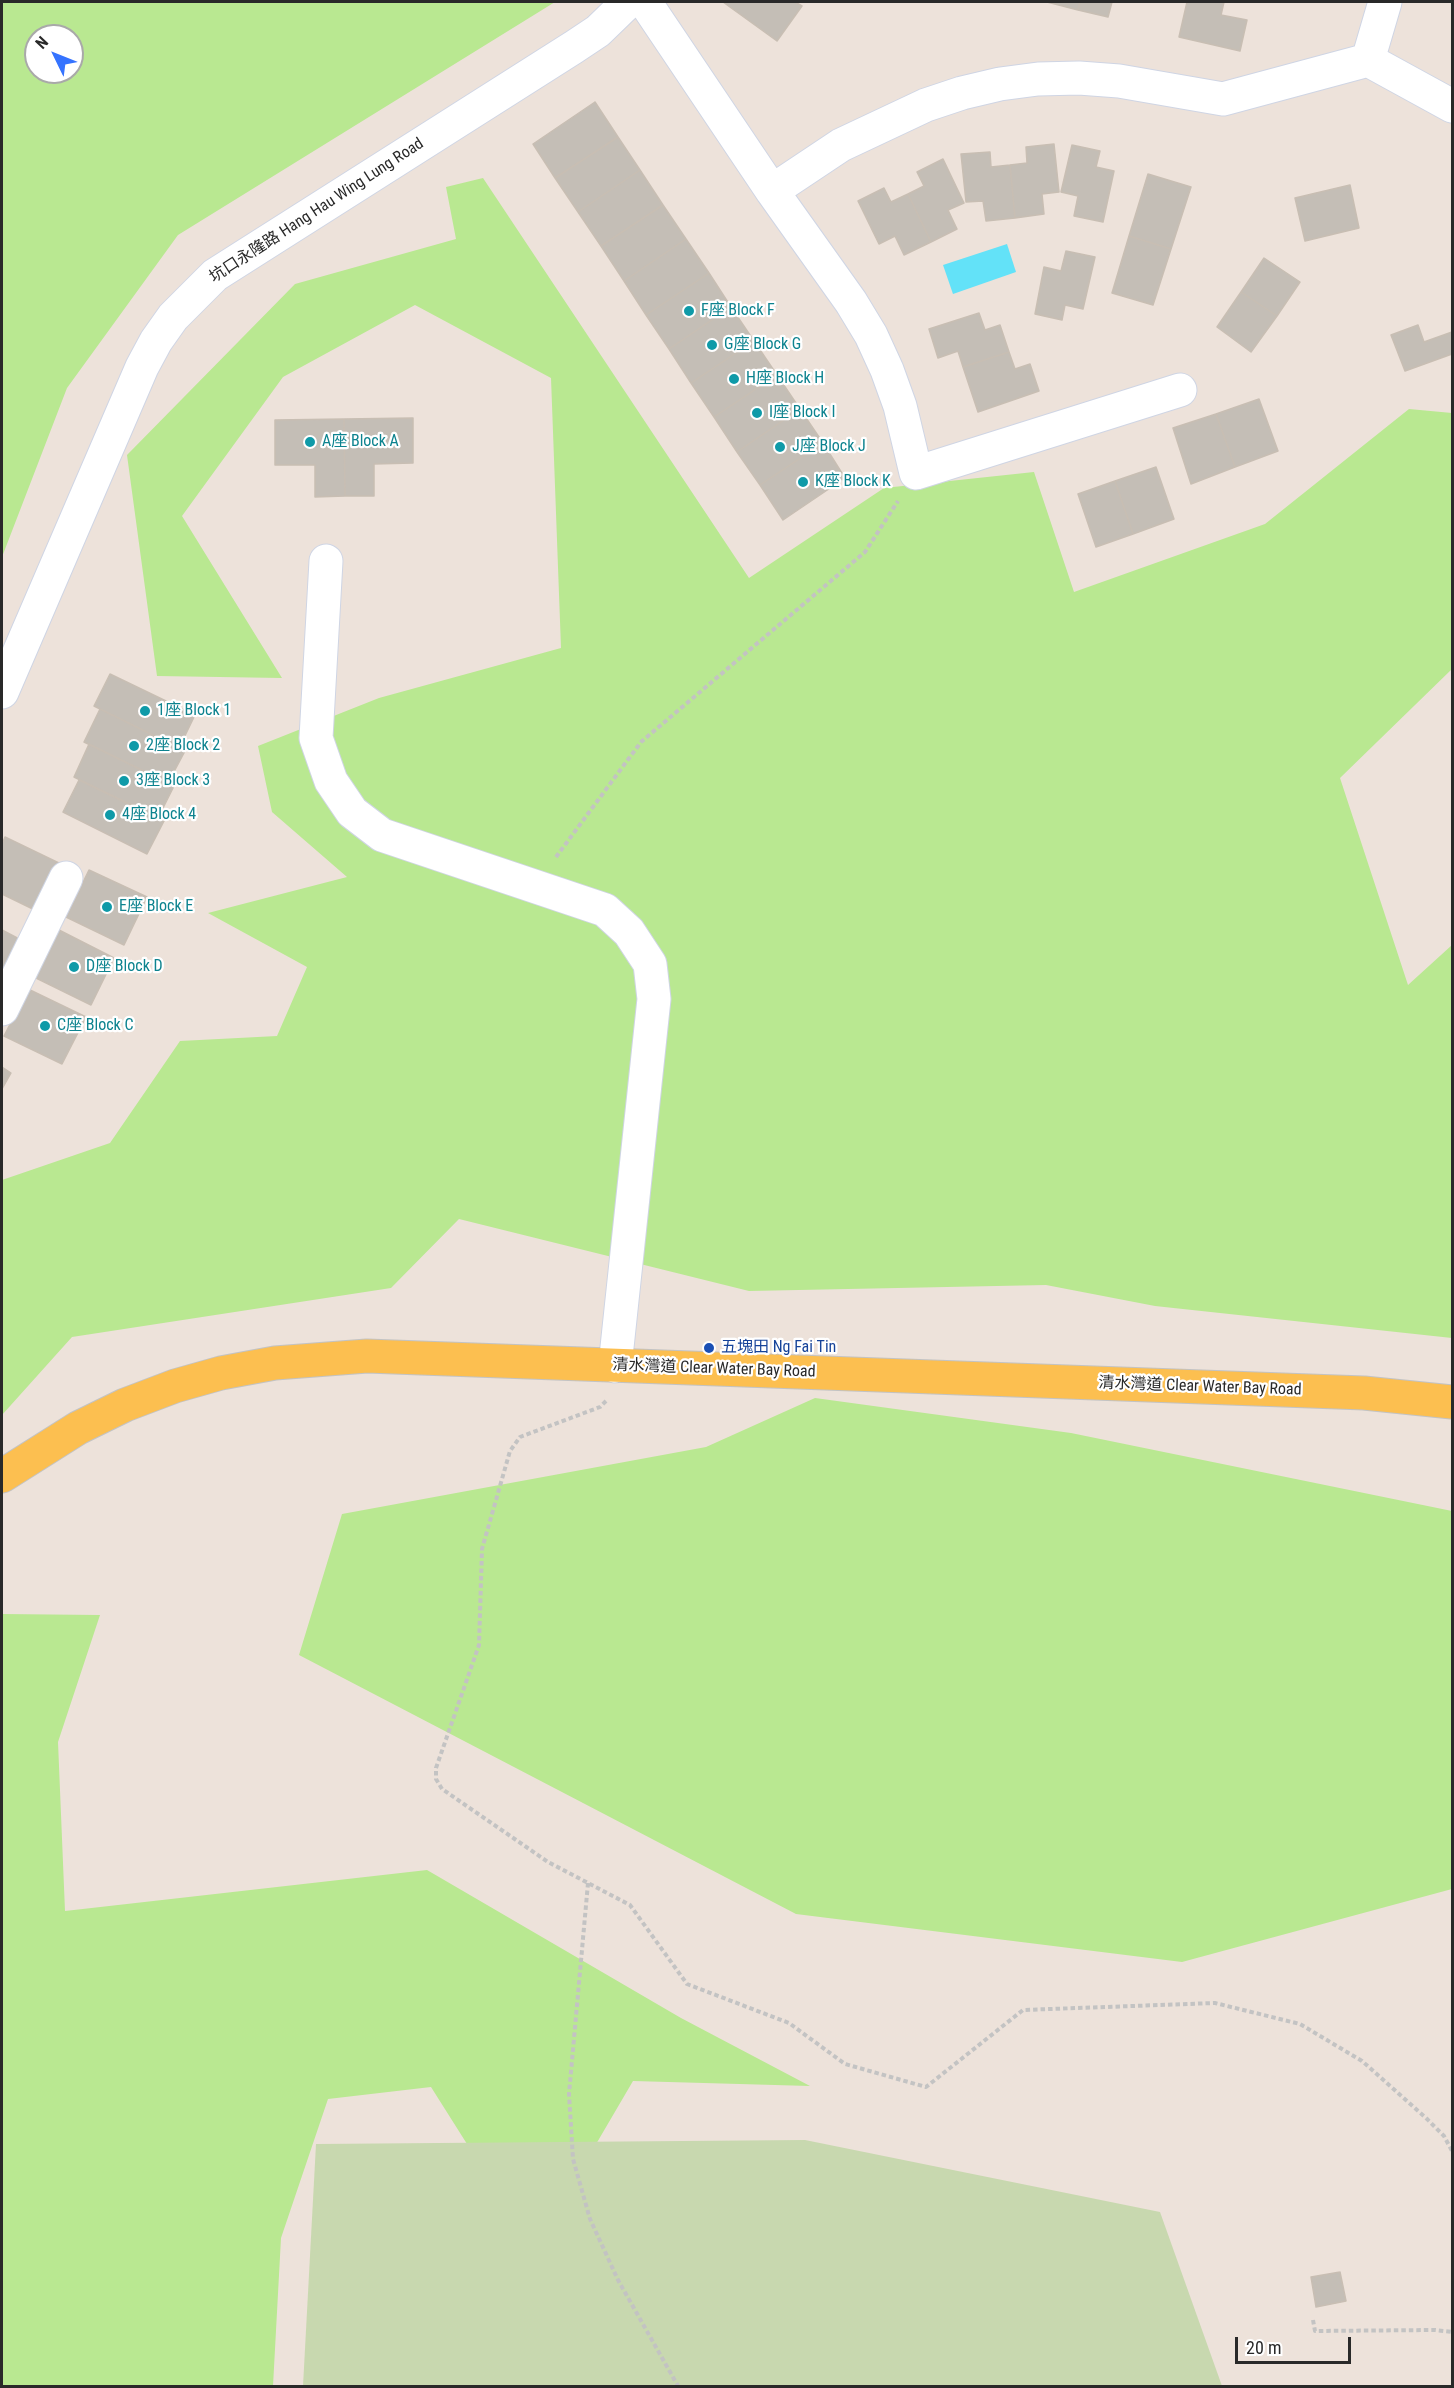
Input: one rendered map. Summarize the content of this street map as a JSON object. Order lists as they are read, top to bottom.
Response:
{
  "streets": {
    "main road": ["清水灣道 Clear Water Bay Road"],
    "street": ["坑口永隆路 Hang Hau Wing Lung Road"]
  },
  "places": [
    "F座 Block F",
    "G座 Block G",
    "H座 Block H",
    "I座 Block I",
    "A座 Block A",
    "J座 Block J",
    "K座 Block K",
    "1座 Block 1",
    "2座 Block 2",
    "3座 Block 3",
    "4座 Block 4",
    "E座 Block E",
    "D座 Block D",
    "C座 Block C",
    "五塊田 Ng Fai Tin"
  ],
  "scale_bar": "20 m",
  "north": "top left"
}
